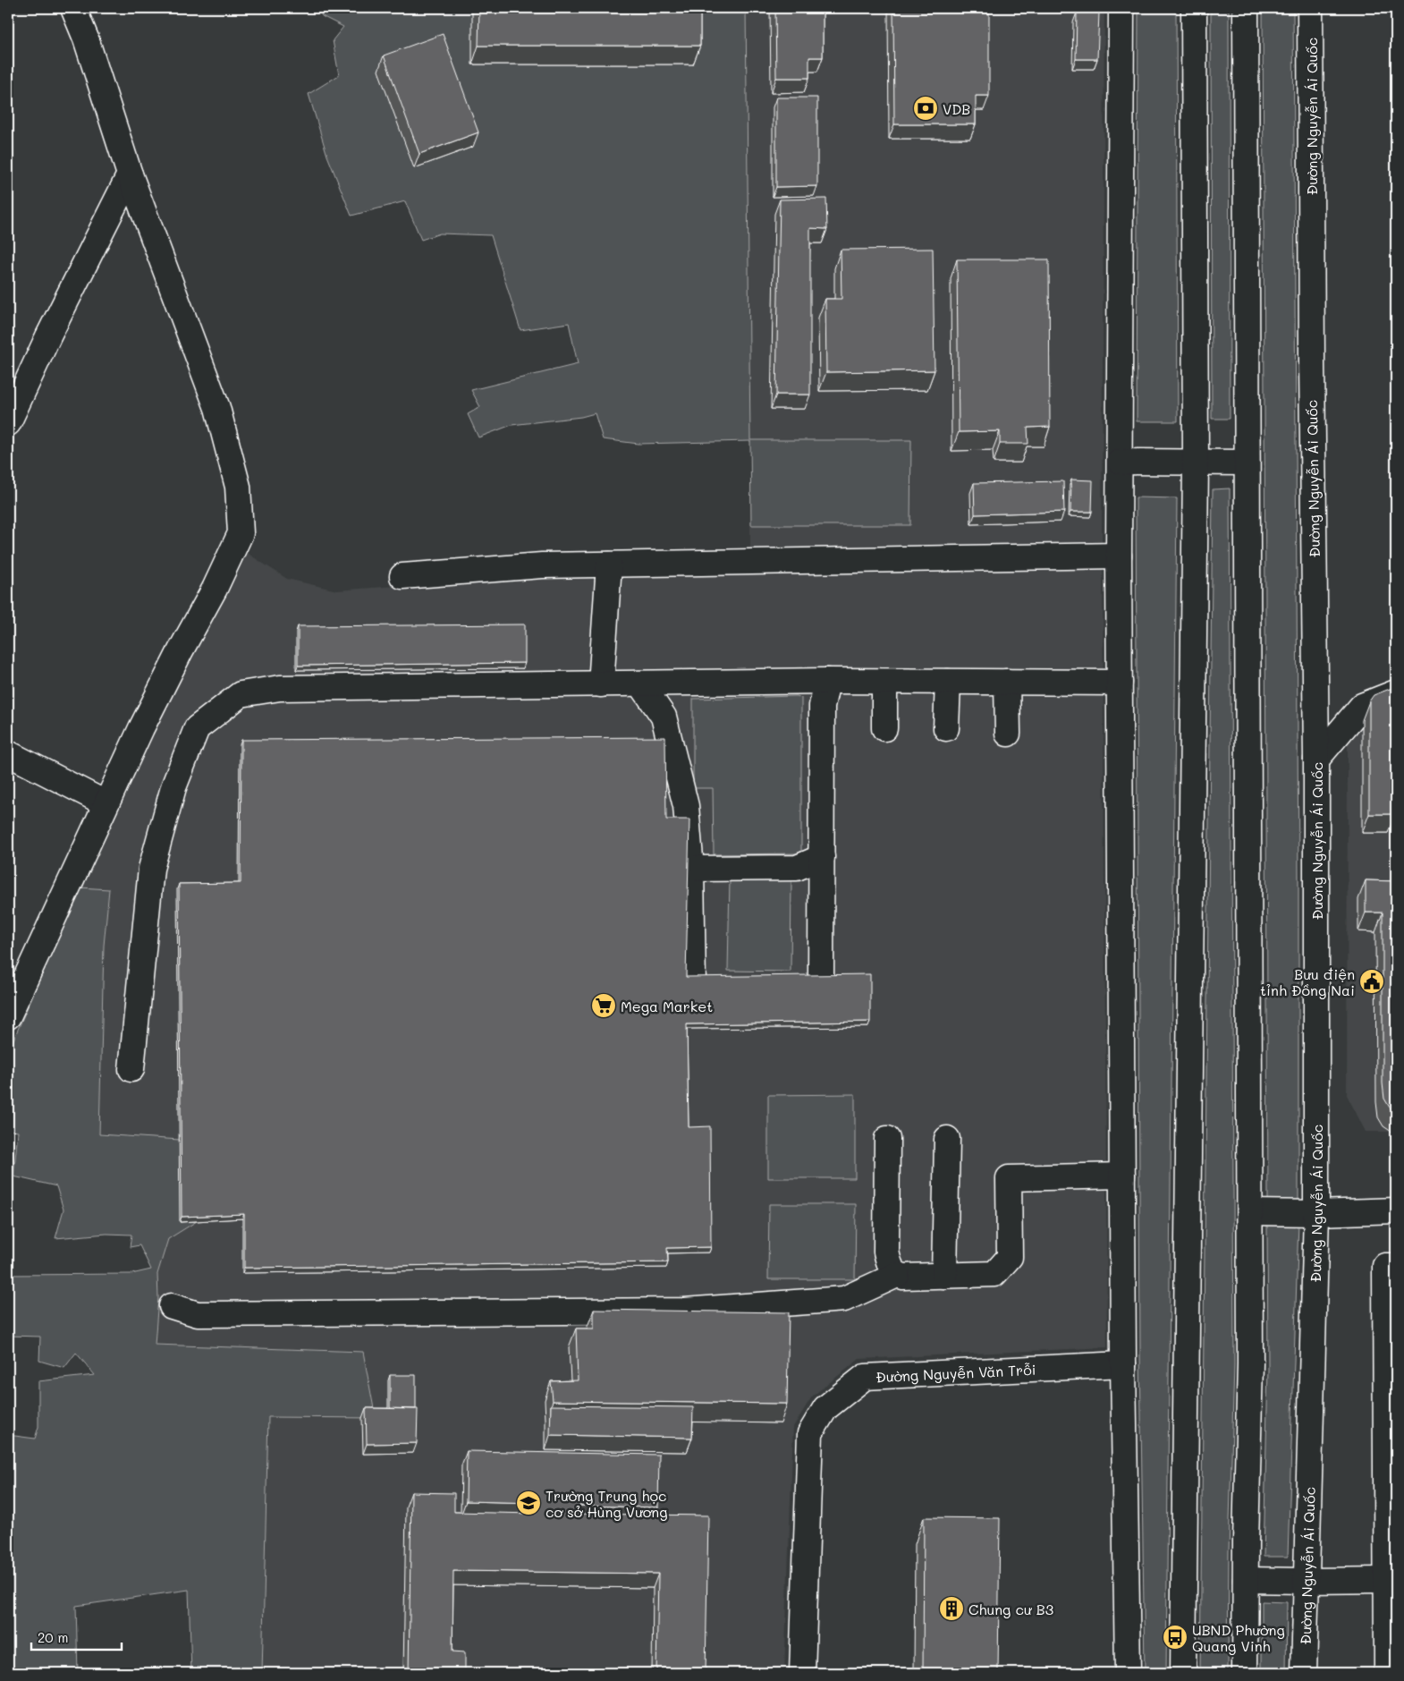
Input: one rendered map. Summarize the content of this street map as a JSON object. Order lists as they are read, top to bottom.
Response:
{
  "streets": {
    "main road": ["Đường Nguyễn Ái Quốc", "Đường Nguyễn Văn Trỗi"]
  },
  "places": {
    "bank": ["VDB"],
    "public building": ["Bưu điện tỉnh Đồng Nai"],
    "supermarket": ["Mega Market"],
    "school or university": ["Trường Trung học cơ sở Hùng Vương"],
    "building": ["Chung cư B3"],
    "bus stop": ["UBND Phường Quang Vinh"]
  },
  "scale_bar": "20 m"
}
